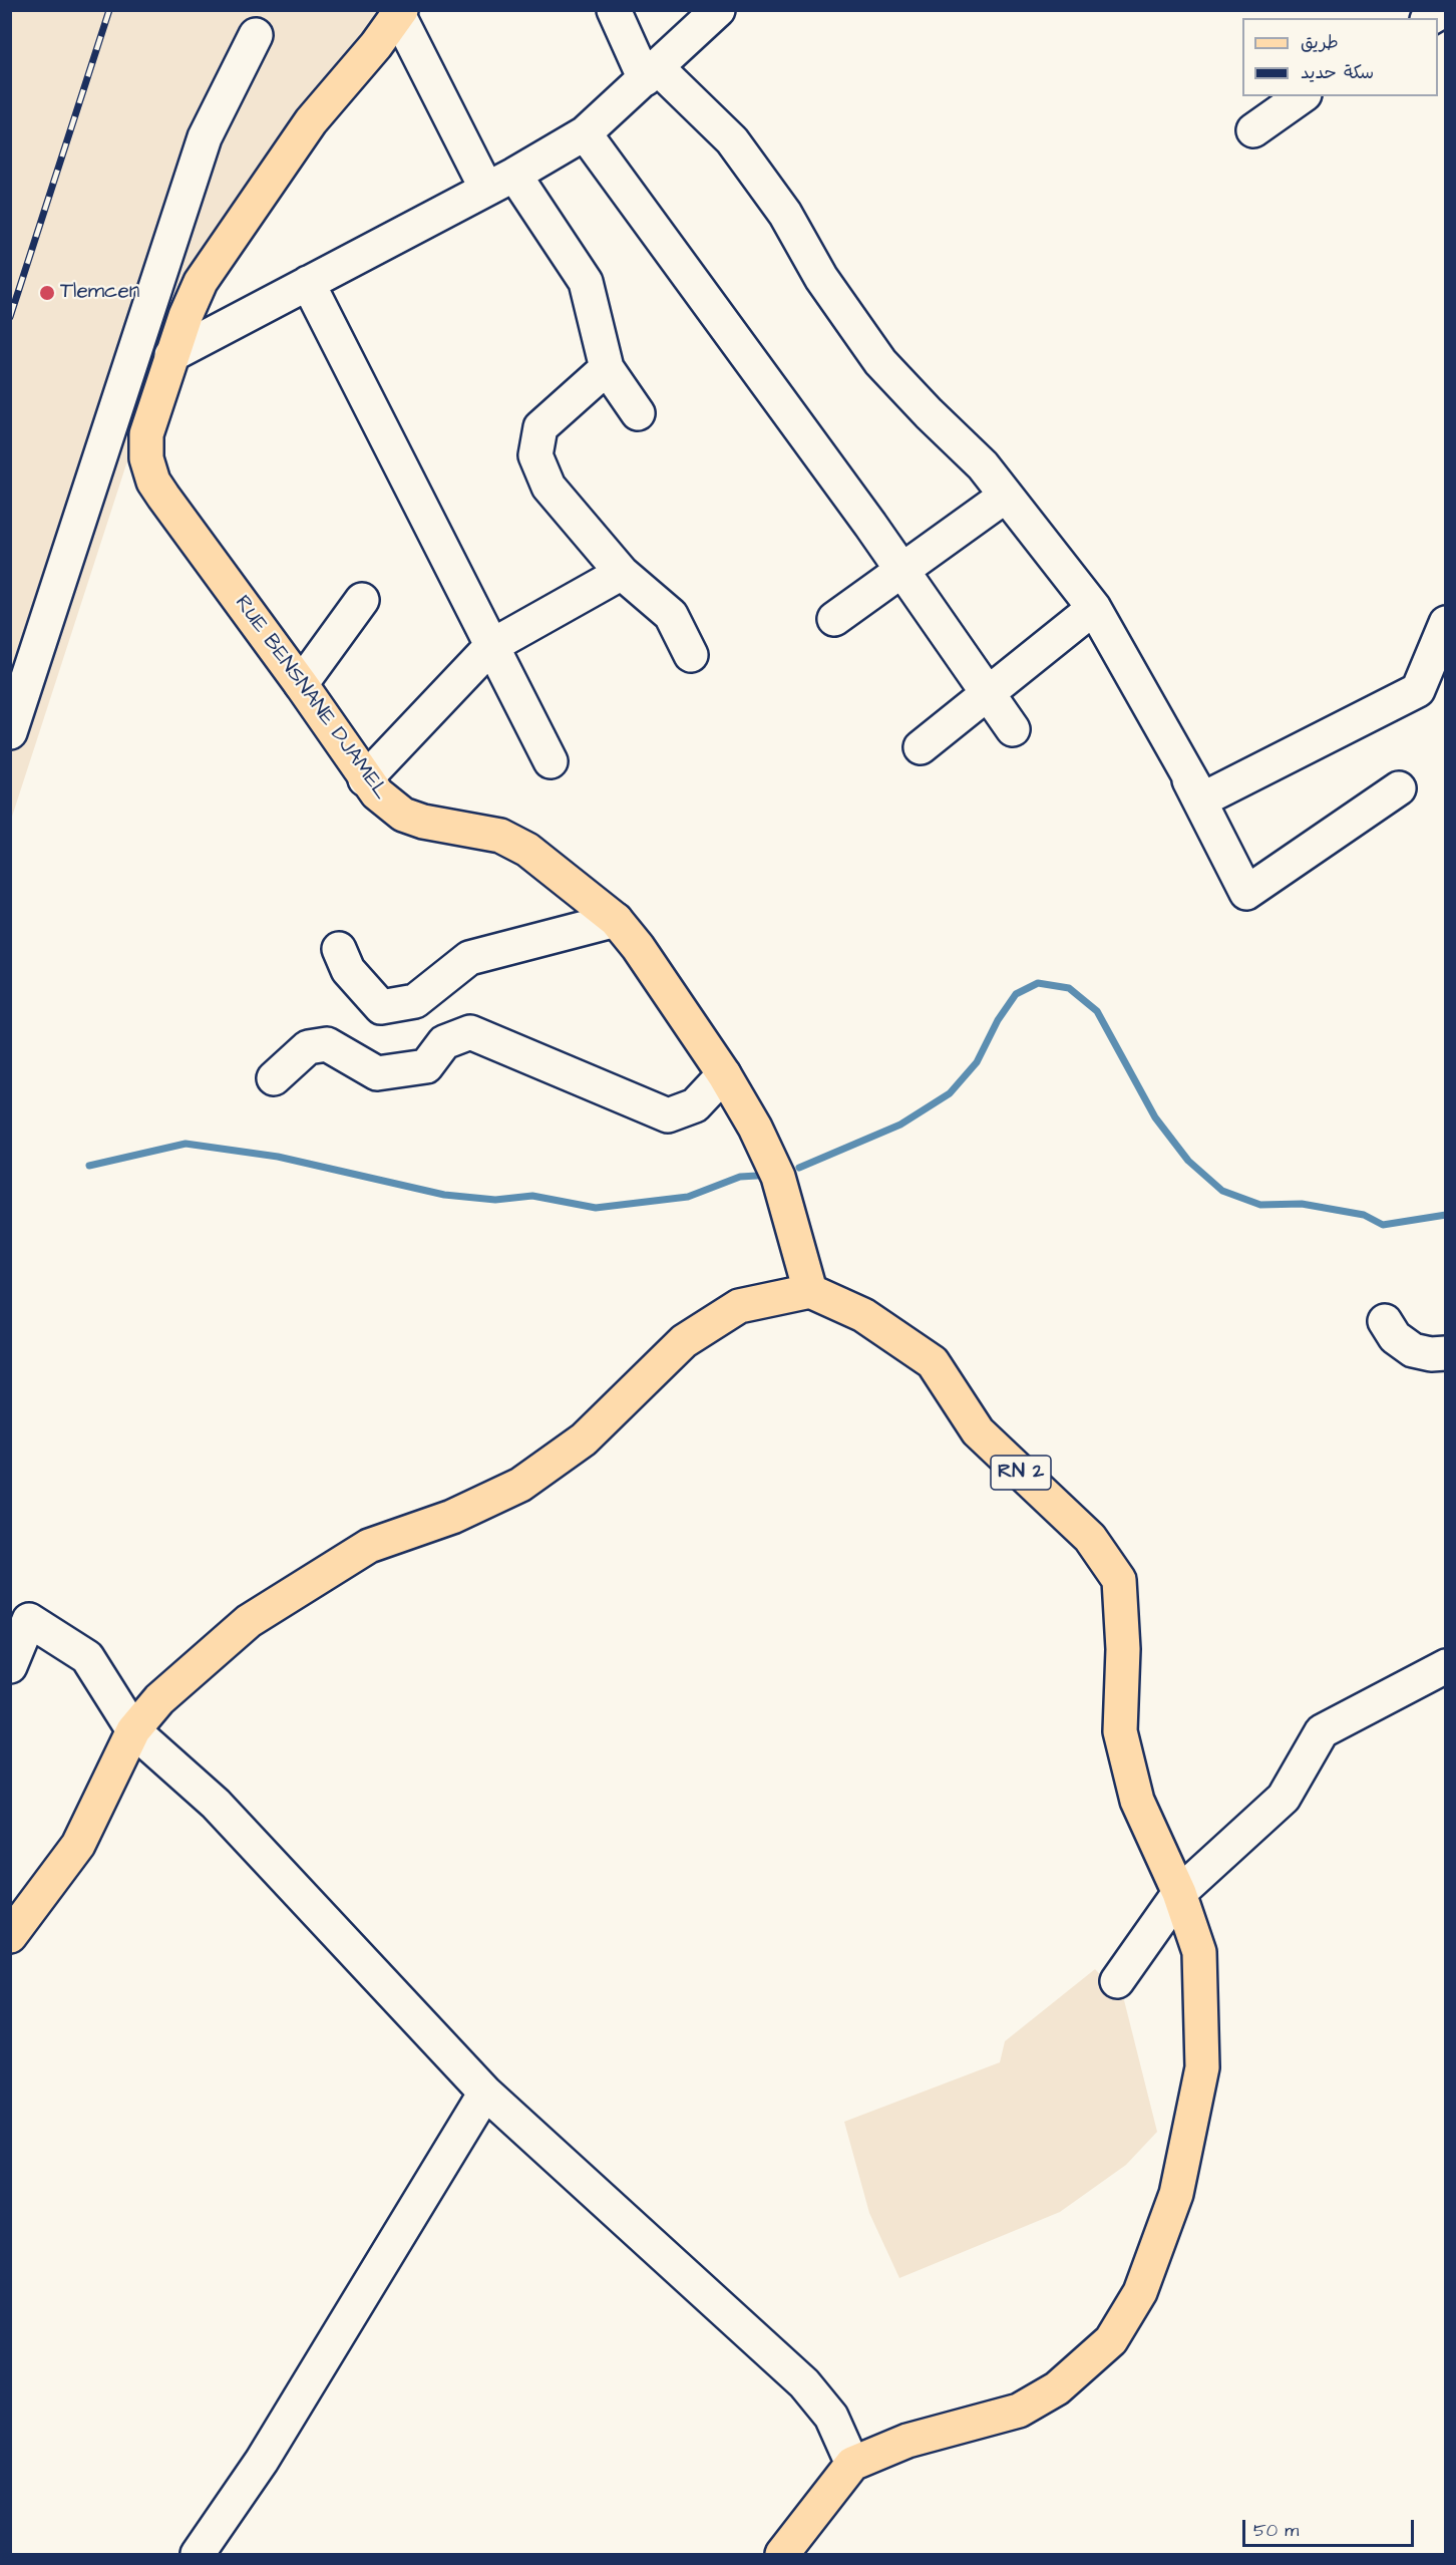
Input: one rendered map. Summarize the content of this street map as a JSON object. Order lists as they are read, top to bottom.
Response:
{
  "streets": {
    "main road": ["RUE BENSNANE DJAMEL", "RN 2"]
  },
  "crossings": [
    ["RUE BENSNANE DJAMEL", "RN 2"]
  ],
  "places": ["Tlemcen"],
  "legend": ["طريق", "سكة حديد"],
  "scale_bar": "50 m"
}
